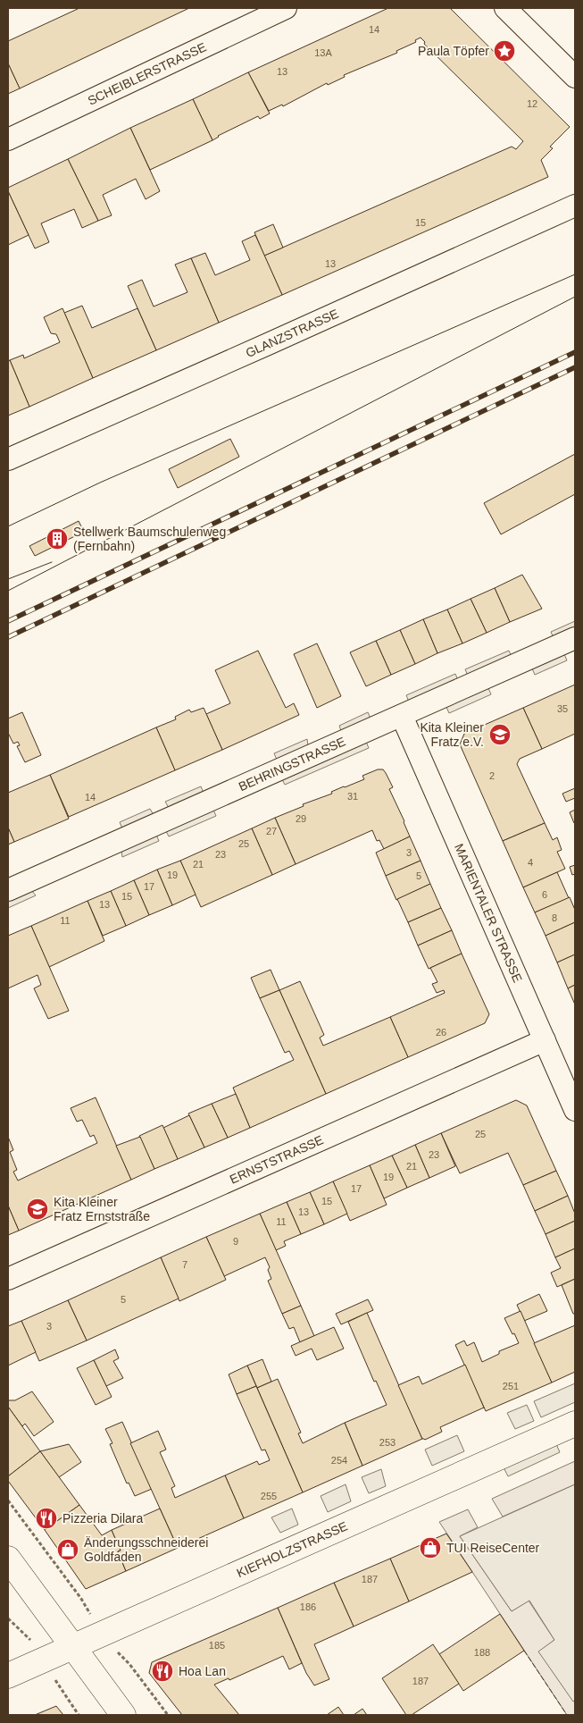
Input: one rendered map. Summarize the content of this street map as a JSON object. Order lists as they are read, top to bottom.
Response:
{
  "streets": {
    "street": [
      "SCHEIBLERSTRASSE",
      "GLANZSTRASSE",
      "BEHRINGSTRASSE",
      "MARIENTALER STRASSE",
      "ERNSTSTRASSE",
      "KIEFHOLZSTRASSE"
    ]
  },
  "crossings": [
    ["BEHRINGSTRASSE", "MARIENTALER STRASSE"],
    ["MARIENTALER STRASSE", "ERNSTSTRASSE"]
  ],
  "places": {
    "place": ["Paula Töpfer"],
    "building": ["Stellwerk Baumschulenweg (Fernbahn)"],
    "school or university": ["Kita Kleiner Fratz e.V.", "Kita Kleiner Fratz Ernststraße"],
    "restaurant": ["Pizzeria Dilara", "Hoa Lan"],
    "shop": ["TUI ReiseCenter", "Änderungsschneiderei Goldfaden"]
  },
  "house_numbers": [
    "14",
    "13A",
    "13",
    "12",
    "15",
    "13",
    "35",
    "2",
    "31",
    "14",
    "29",
    "27",
    "25",
    "3",
    "23",
    "4",
    "21",
    "19",
    "5",
    "17",
    "6",
    "15",
    "13",
    "8",
    "11",
    "26",
    "25",
    "23",
    "21",
    "19",
    "17",
    "15",
    "13",
    "11",
    "9",
    "7",
    "5",
    "3",
    "251",
    "253",
    "254",
    "255",
    "187",
    "186",
    "185",
    "188",
    "187"
  ]
}
